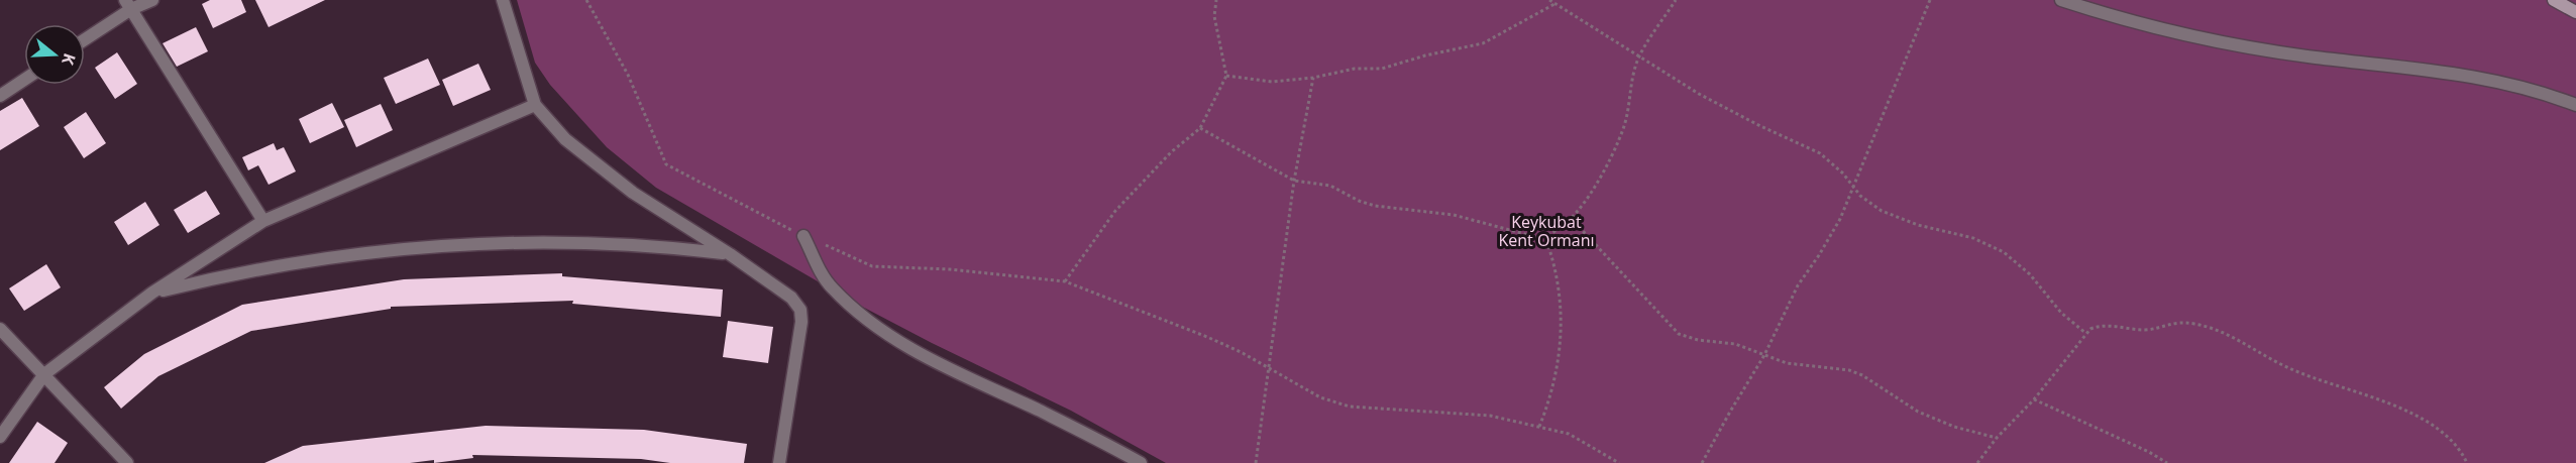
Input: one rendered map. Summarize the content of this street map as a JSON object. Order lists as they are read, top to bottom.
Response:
{
  "parks": ["Keykubat Kent Ormanı"],
  "north": "right"
}
